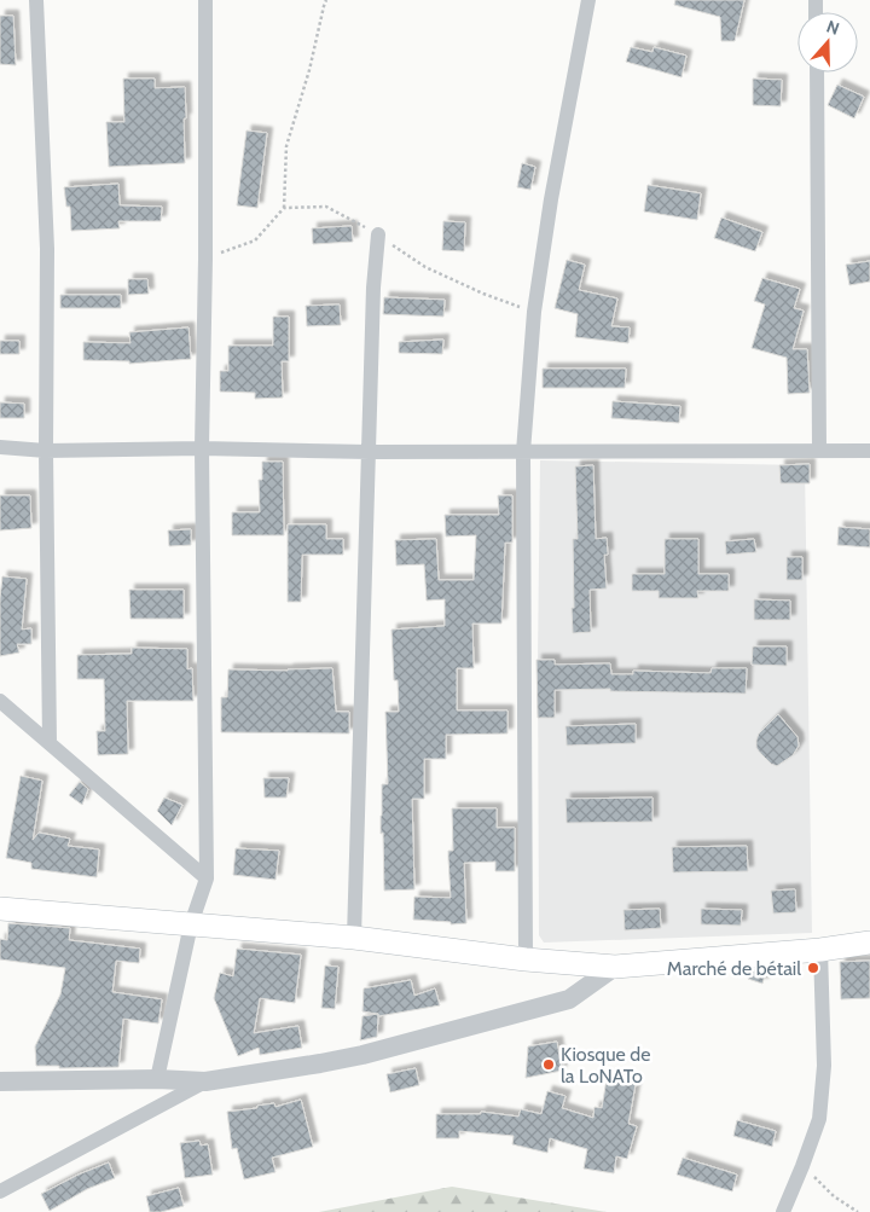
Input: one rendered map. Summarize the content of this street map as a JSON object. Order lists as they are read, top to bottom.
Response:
{
  "places": ["Marché de bétail", "Kiosque de la LoNATo"],
  "north": "top"
}
